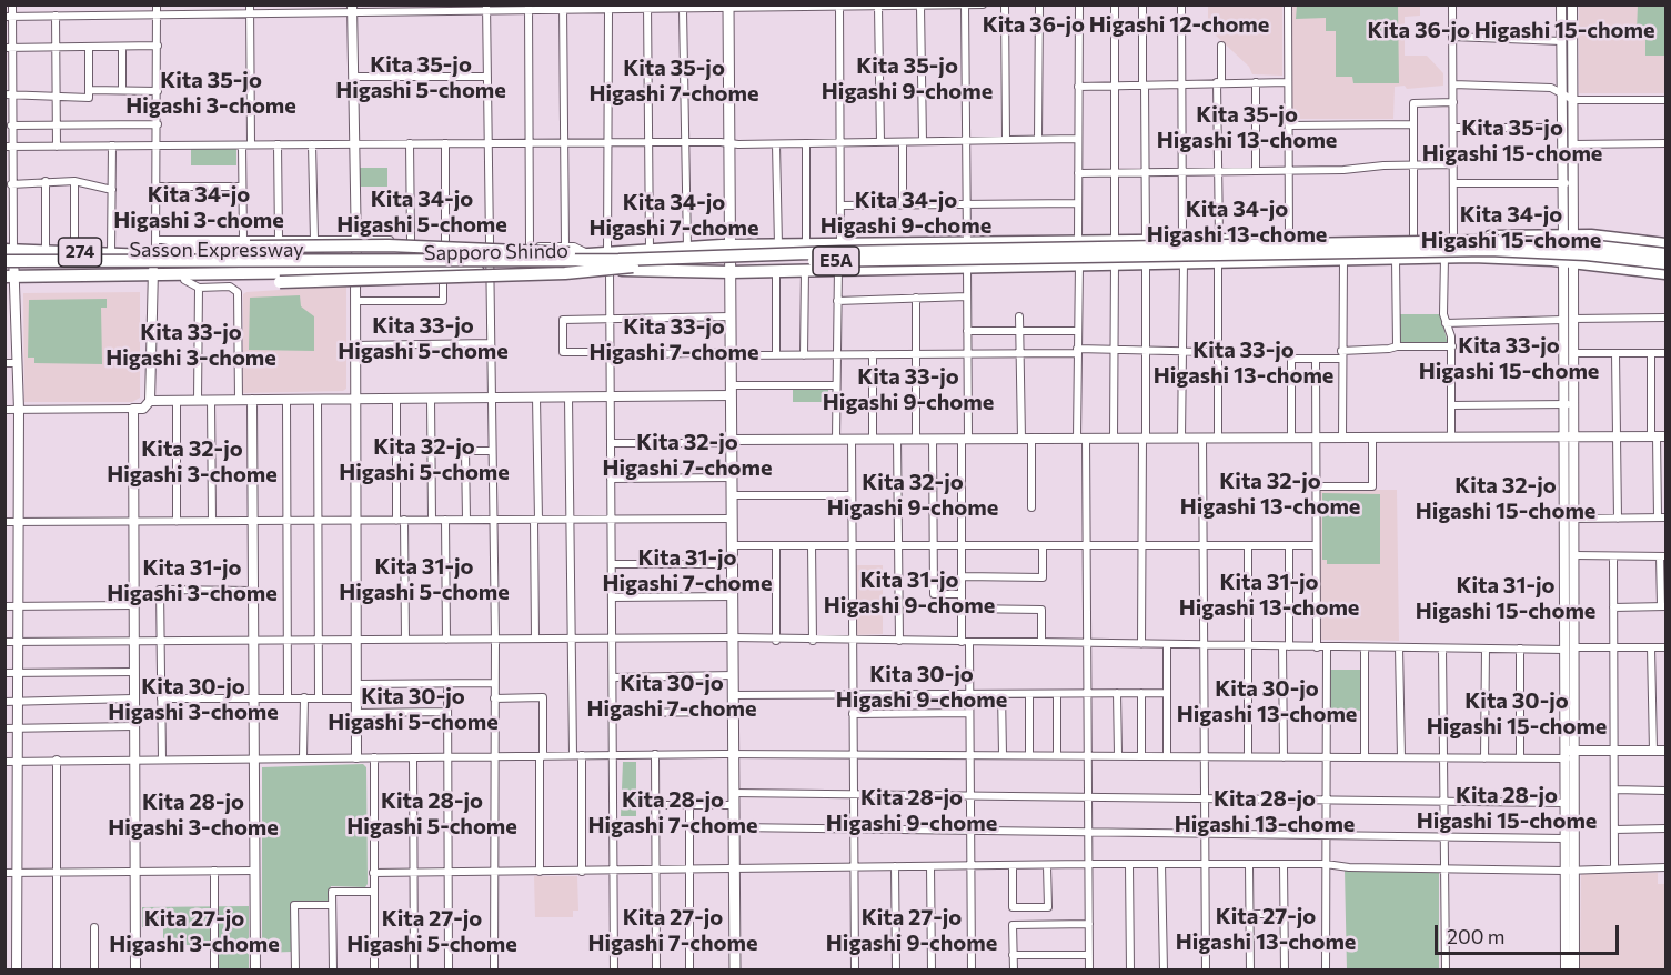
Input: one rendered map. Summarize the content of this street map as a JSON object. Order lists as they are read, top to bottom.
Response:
{
  "streets": {
    "highway": [
      "Sasson Expressway",
      "274",
      "Sapporo Shindo",
      "E5A"
    ]
  },
  "crossings": [
    ["Sasson Expressway", "Sapporo Shindo"]
  ],
  "districts": [
    "Kita 36-jo Higashi 12-chome",
    "Kita 36-jo Higashi 15-chome",
    "Kita 35-jo Higashi 5-chome",
    "Kita 35-jo Higashi 9-chome",
    "Kita 35-jo Higashi 7-chome",
    "Kita 35-jo Higashi 3-chome",
    "Kita 35-jo Higashi 13-chome",
    "Kita 35-jo Higashi 15-chome",
    "Kita 34-jo Higashi 3-chome",
    "Kita 34-jo Higashi 5-chome",
    "Kita 34-jo Higashi 9-chome",
    "Kita 34-jo Higashi 7-chome",
    "Kita 34-jo Higashi 13-chome",
    "Kita 34-jo Higashi 15-chome",
    "Kita 33-jo Higashi 5-chome",
    "Kita 33-jo Higashi 7-chome",
    "Kita 33-jo Higashi 3-chome",
    "Kita 33-jo Higashi 15-chome",
    "Kita 33-jo Higashi 13-chome",
    "Kita 33-jo Higashi 9-chome",
    "Kita 32-jo Higashi 7-chome",
    "Kita 32-jo Higashi 5-chome",
    "Kita 32-jo Higashi 3-chome",
    "Kita 32-jo Higashi 13-chome",
    "Kita 32-jo Higashi 9-chome",
    "Kita 32-jo Higashi 15-chome",
    "Kita 31-jo Higashi 7-chome",
    "Kita 31-jo Higashi 5-chome",
    "Kita 31-jo Higashi 3-chome",
    "Kita 31-jo Higashi 9-chome",
    "Kita 31-jo Higashi 13-chome",
    "Kita 31-jo Higashi 15-chome",
    "Kita 30-jo Higashi 9-chome",
    "Kita 30-jo Higashi 7-chome",
    "Kita 30-jo Higashi 3-chome",
    "Kita 30-jo Higashi 13-chome",
    "Kita 30-jo Higashi 5-chome",
    "Kita 30-jo Higashi 15-chome",
    "Kita 28-jo Higashi 15-chome",
    "Kita 28-jo Higashi 9-chome",
    "Kita 28-jo Higashi 13-chome",
    "Kita 28-jo Higashi 7-chome",
    "Kita 28-jo Higashi 5-chome",
    "Kita 28-jo Higashi 3-chome",
    "Kita 27-jo Higashi 13-chome",
    "Kita 27-jo Higashi 7-chome",
    "Kita 27-jo Higashi 9-chome",
    "Kita 27-jo Higashi 3-chome",
    "Kita 27-jo Higashi 5-chome"
  ],
  "scale_bar": "200 m"
}
